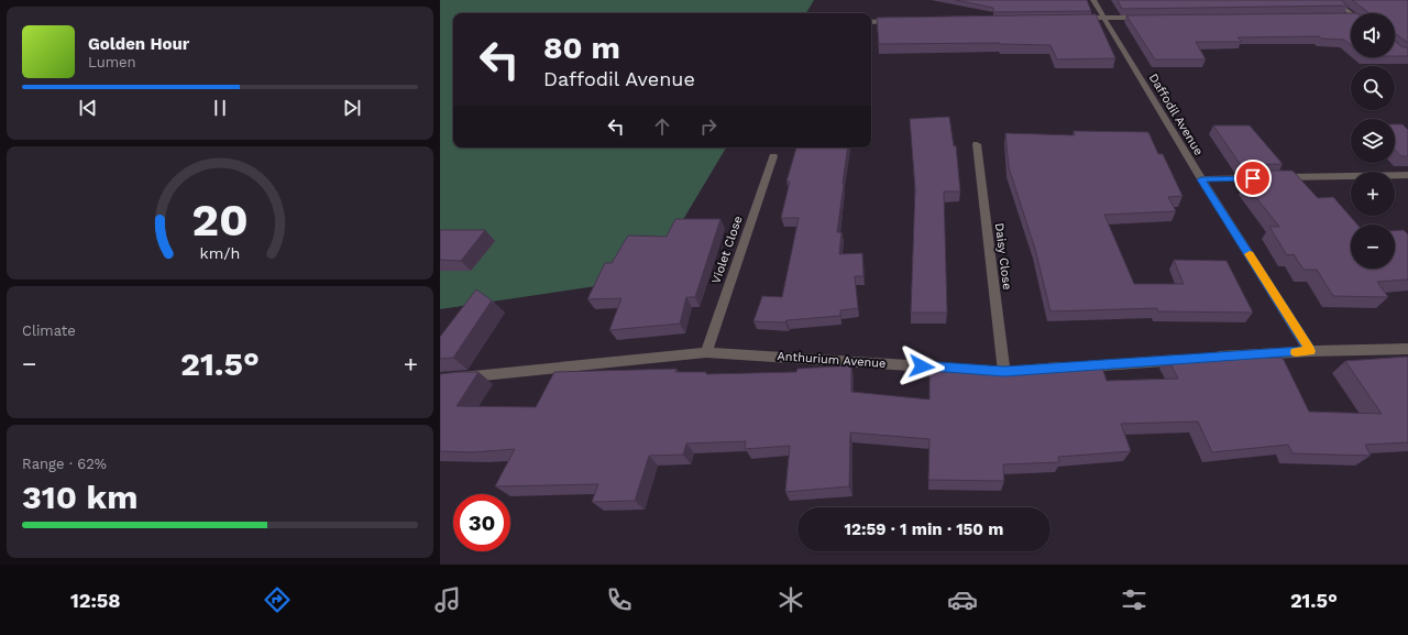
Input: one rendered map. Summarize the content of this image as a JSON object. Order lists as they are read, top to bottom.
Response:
{
  "streets": {
    "street": [
      "Daffodil Avenue",
      "Violet Close",
      "Daisy Close",
      "Anthurium Avenue"
    ]
  },
  "crossings": [
    ["Violet Close", "Anthurium Avenue"]
  ],
  "page": {
    "map_buttons": ["+", "−"],
    "turn": ["80 m", "Daffodil Avenue"],
    "song": ["Golden Hour", "Lumen"],
    "tile": [
      "Climate",
      ["Range · 62%", "310 km"]
    ],
    "heat": ["−", "21.5°", "+"],
    "limit": "30",
    "trip": "12:59 · 1 min · 150 m",
    "tabs": ["12:58", "21.5°"],
    "gauge": ["20", "km/h"]
  }
}
